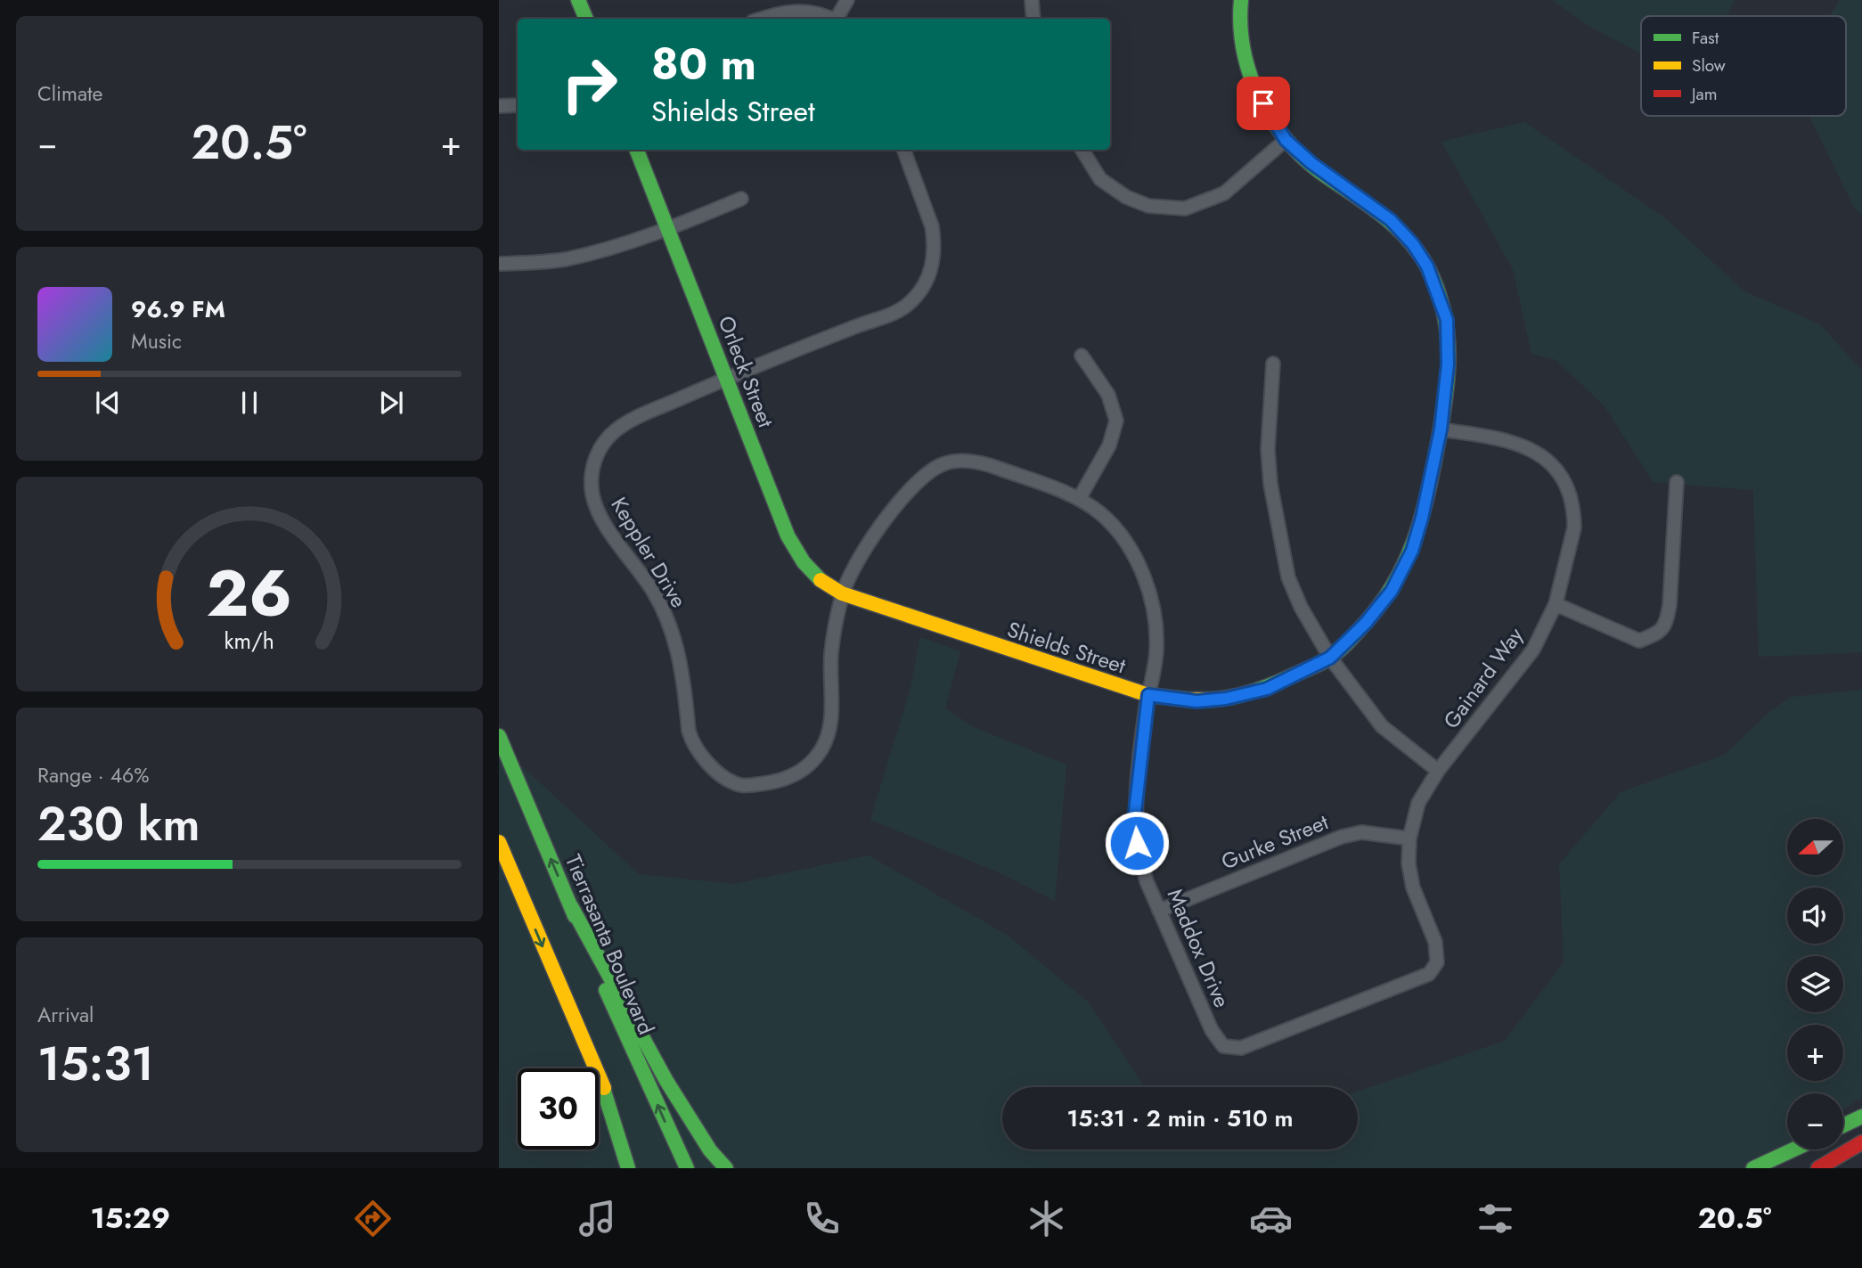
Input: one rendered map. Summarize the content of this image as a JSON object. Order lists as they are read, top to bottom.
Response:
{
  "streets": {
    "main road": ["Orleck Street", "Shields Street", "Tierrasanta Boulevard"],
    "street": [
      "Keppler Drive",
      "Gainard Way",
      "Gurke Street",
      "Maddox Drive"
    ]
  },
  "crossings": [
    ["Orleck Street", "Keppler Drive"],
    ["Orleck Street", "Shields Street"],
    ["Keppler Drive", "Shields Street"],
    ["Keppler Drive", "Maddox Drive"],
    ["Shields Street", "Gainard Way"],
    ["Shields Street", "Maddox Drive"],
    ["Gainard Way", "Gurke Street"],
    ["Gainard Way", "Maddox Drive"],
    ["Gurke Street", "Maddox Drive"]
  ],
  "legend": ["Fast", "Slow", "Jam"],
  "north": "left",
  "page": {
    "tile": [
      "Climate",
      ["Range · 46%", "230 km"],
      ["Arrival", "15:31"]
    ],
    "turn": ["80 m", "Shields Street"],
    "heat": ["−", "20.5°", "+"],
    "song": ["96.9 FM", "Music"],
    "map_buttons": ["+", "−"],
    "limit": "30",
    "trip": "15:31 · 2 min · 510 m",
    "tabs": ["15:29", "20.5°"],
    "gauge": ["26", "km/h"]
  }
}
